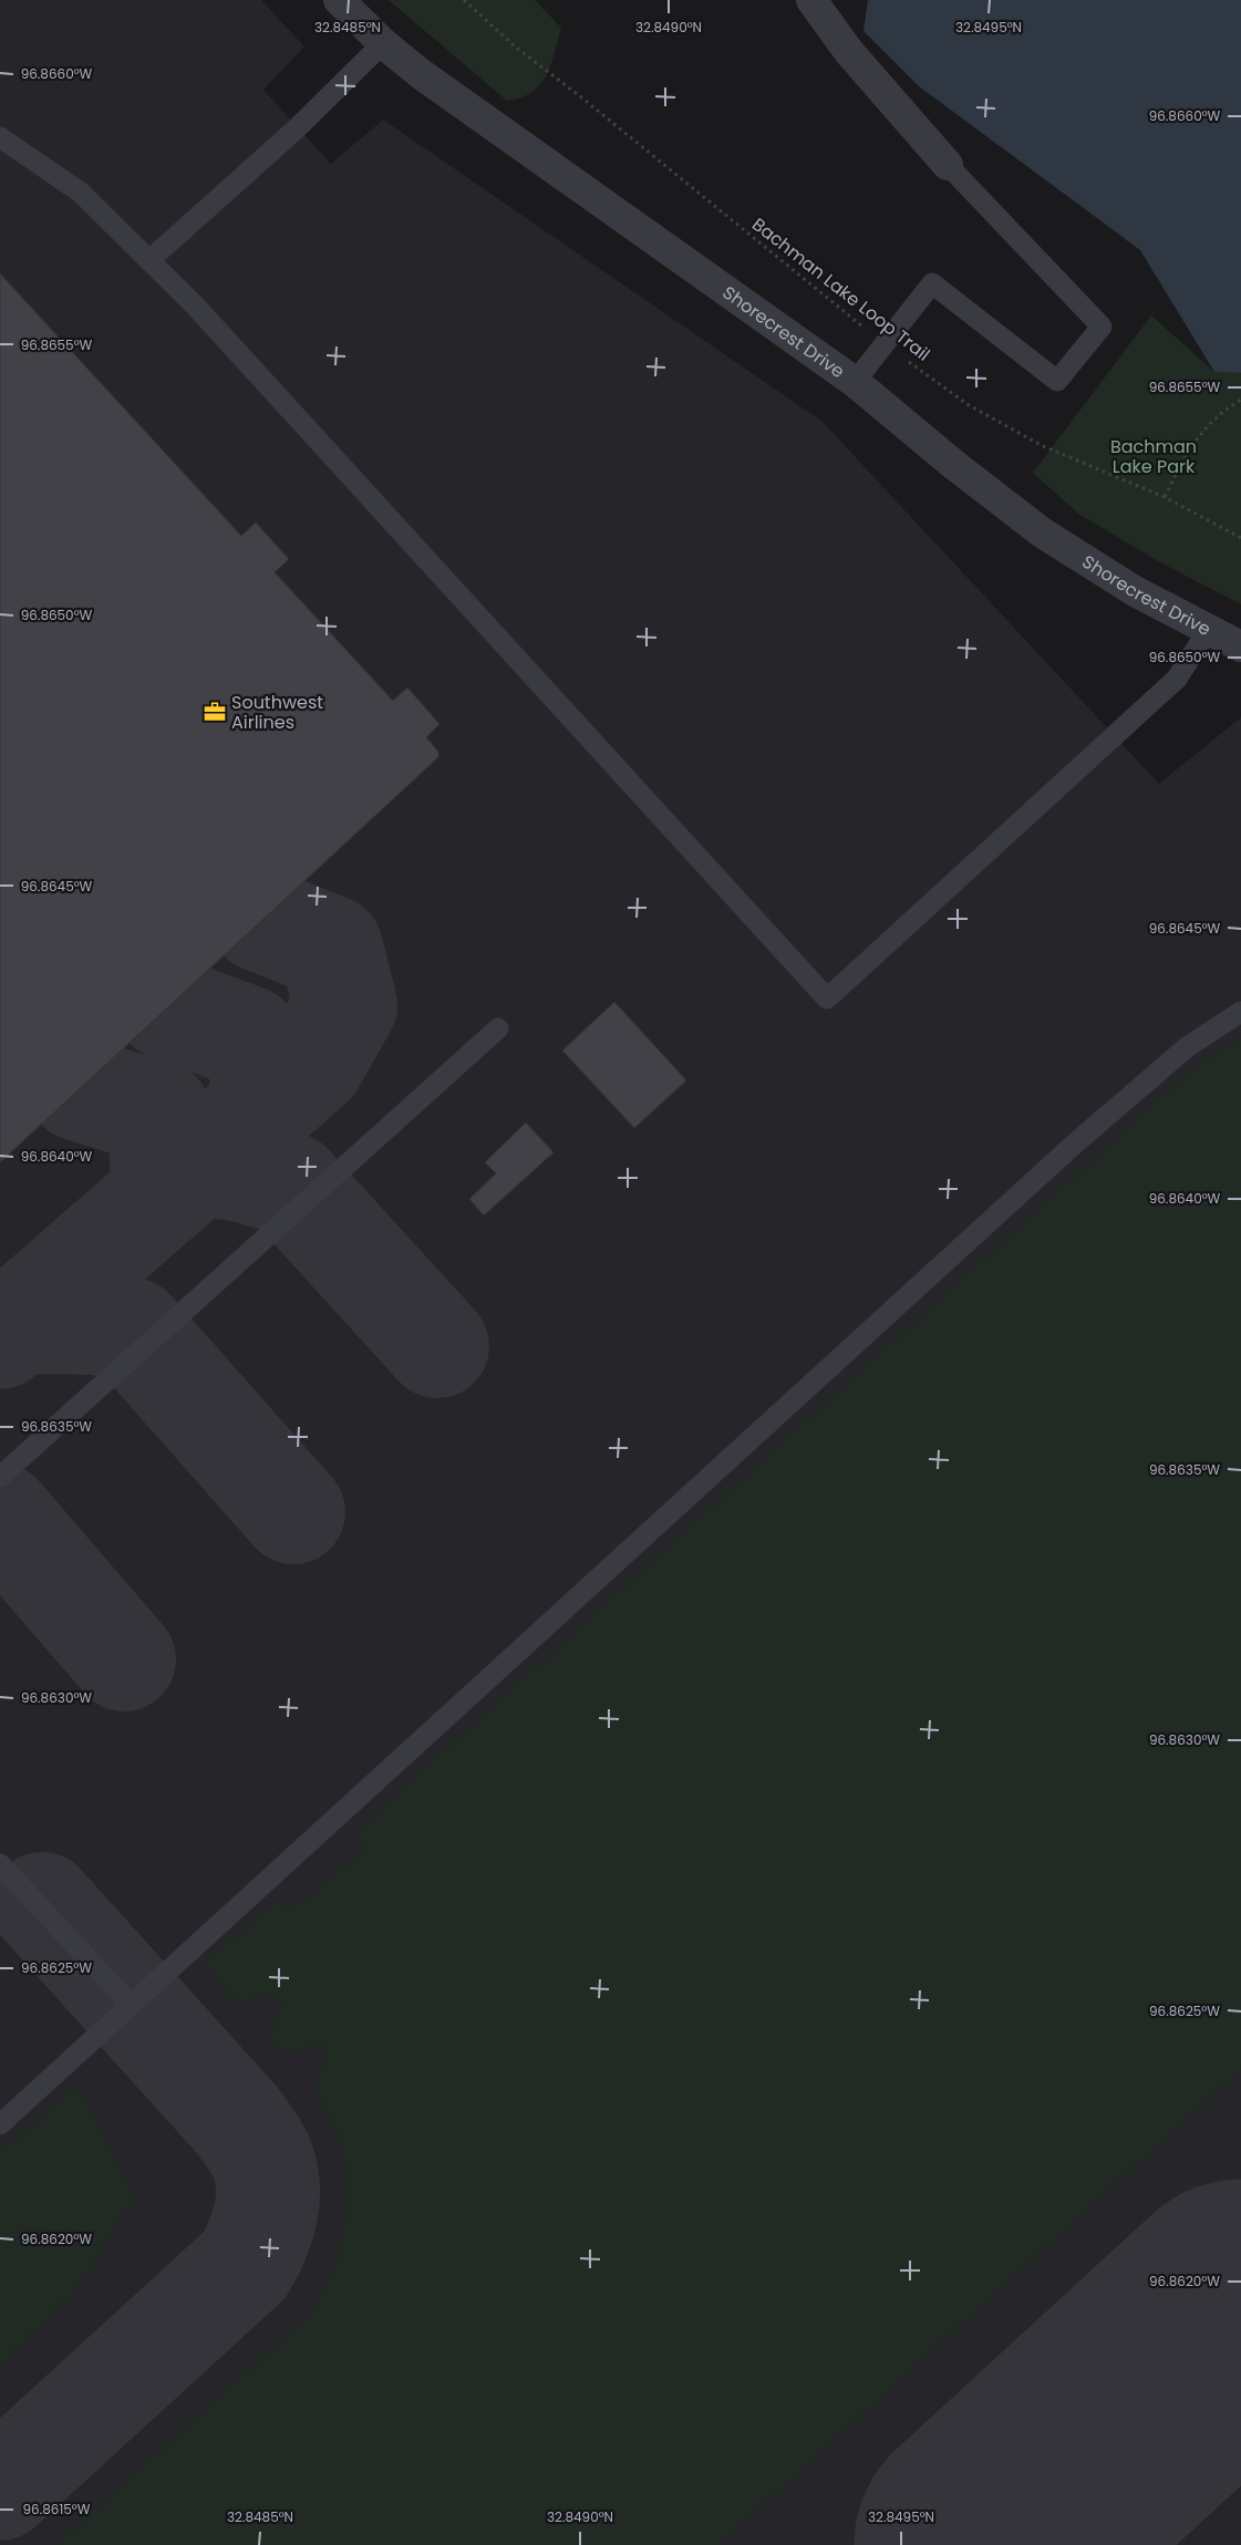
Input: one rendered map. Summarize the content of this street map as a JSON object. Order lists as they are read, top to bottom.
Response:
{
  "streets": {
    "street": ["Shorecrest Drive"],
    "path": ["Bachman Lake Loop Trail"]
  },
  "parks": ["Bachman Lake Park"],
  "places": {
    "office": ["Southwest Airlines"]
  },
  "coordinates": [
    "32.8485°N",
    "32.8490°N",
    "32.8495°N",
    "96.8660°W",
    "96.8655°W",
    "96.8650°W",
    "96.8645°W",
    "96.8640°W",
    "96.8635°W",
    "96.8630°W",
    "96.8625°W",
    "96.8620°W",
    "96.8615°W"
  ]
}
